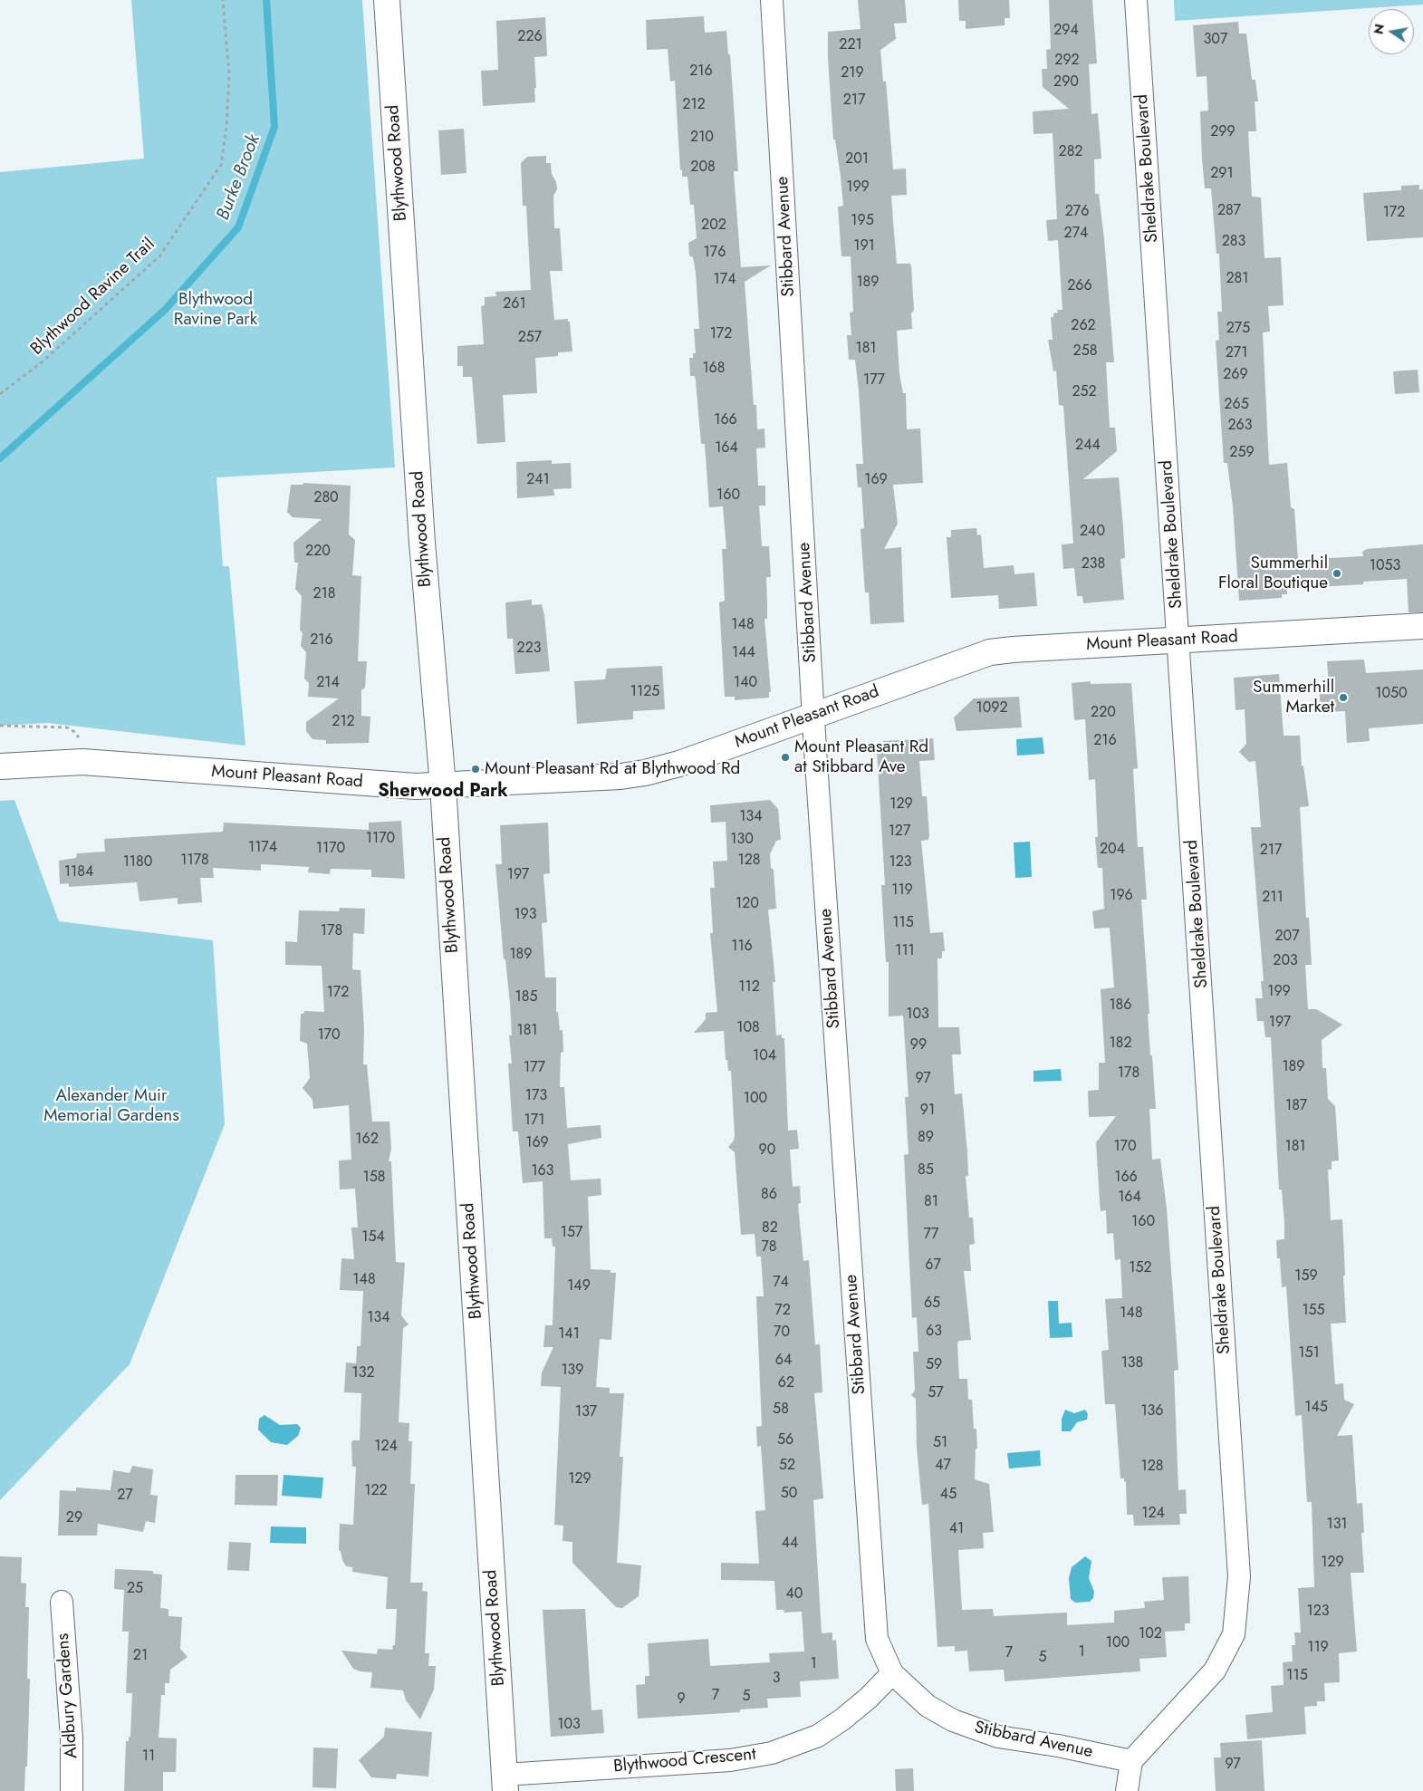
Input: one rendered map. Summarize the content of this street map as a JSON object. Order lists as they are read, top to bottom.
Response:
{
  "streets": {
    "street": [
      "Blythwood Road",
      "Sheldrake Boulevard",
      "Stibbard Avenue",
      "Mount Pleasant Road",
      "Aldbury Gardens",
      "Blythwood Crescent"
    ],
    "path": ["Blythwood Ravine Trail"]
  },
  "crossings": [
    ["Blythwood Road", "Mount Pleasant Road"],
    ["Blythwood Road", "Blythwood Crescent"],
    ["Sheldrake Boulevard", "Stibbard Avenue"],
    ["Sheldrake Boulevard", "Mount Pleasant Road"],
    ["Stibbard Avenue", "Mount Pleasant Road"],
    ["Stibbard Avenue", "Blythwood Crescent"]
  ],
  "districts": ["Sherwood Park"],
  "water": ["Burke Brook"],
  "parks": ["Blythwood Ravine Park", "Alexander Muir Memorial Gardens"],
  "places": [
    "Summerhil Floral Boutique",
    "Summerhill Market",
    "Mount Pleasant Rd at Stibbard Ave",
    "Mount Pleasant Rd at Blythwood Rd"
  ],
  "house_numbers": [
    "294",
    "226",
    "307",
    "221",
    "292",
    "216",
    "219",
    "290",
    "217",
    "212",
    "299",
    "210",
    "282",
    "201",
    "208",
    "291",
    "199",
    "287",
    "276",
    "172",
    "195",
    "202",
    "274",
    "283",
    "191",
    "176",
    "281",
    "174",
    "189",
    "266",
    "261",
    "262",
    "275",
    "172",
    "257",
    "181",
    "258",
    "271",
    "168",
    "269",
    "177",
    "252",
    "265",
    "166",
    "263",
    "244",
    "164",
    "259",
    "241",
    "169",
    "160",
    "280",
    "240",
    "220",
    "238",
    "1053",
    "218",
    "148",
    "216",
    "223",
    "144",
    "214",
    "140",
    "1125",
    "1050",
    "1092",
    "220",
    "212",
    "216",
    "129",
    "134",
    "127",
    "1170",
    "130",
    "1174",
    "1170",
    "204",
    "217",
    "1178",
    "128",
    "1180",
    "123",
    "1184",
    "197",
    "119",
    "196",
    "211",
    "120",
    "193",
    "115",
    "178",
    "207",
    "116",
    "111",
    "189",
    "203",
    "112",
    "199",
    "172",
    "185",
    "186",
    "103",
    "197",
    "108",
    "181",
    "170",
    "182",
    "99",
    "104",
    "189",
    "177",
    "178",
    "97",
    "173",
    "100",
    "187",
    "91",
    "171",
    "89",
    "162",
    "169",
    "170",
    "181",
    "90",
    "85",
    "163",
    "158",
    "166",
    "86",
    "164",
    "81",
    "160",
    "82",
    "157",
    "77",
    "154",
    "78",
    "67",
    "152",
    "159",
    "148",
    "74",
    "149",
    "65",
    "72",
    "155",
    "148",
    "134",
    "63",
    "70",
    "141",
    "151",
    "64",
    "138",
    "59",
    "139",
    "132",
    "62",
    "57",
    "145",
    "58",
    "136",
    "137",
    "56",
    "51",
    "124",
    "52",
    "47",
    "128",
    "129",
    "122",
    "50",
    "45",
    "27",
    "124",
    "29",
    "131",
    "41",
    "44",
    "129",
    "25",
    "40",
    "123",
    "102",
    "100",
    "119",
    "1",
    "7",
    "21",
    "5",
    "1",
    "115",
    "3",
    "7",
    "5",
    "9",
    "103",
    "11",
    "97"
  ],
  "north": "left"
}
